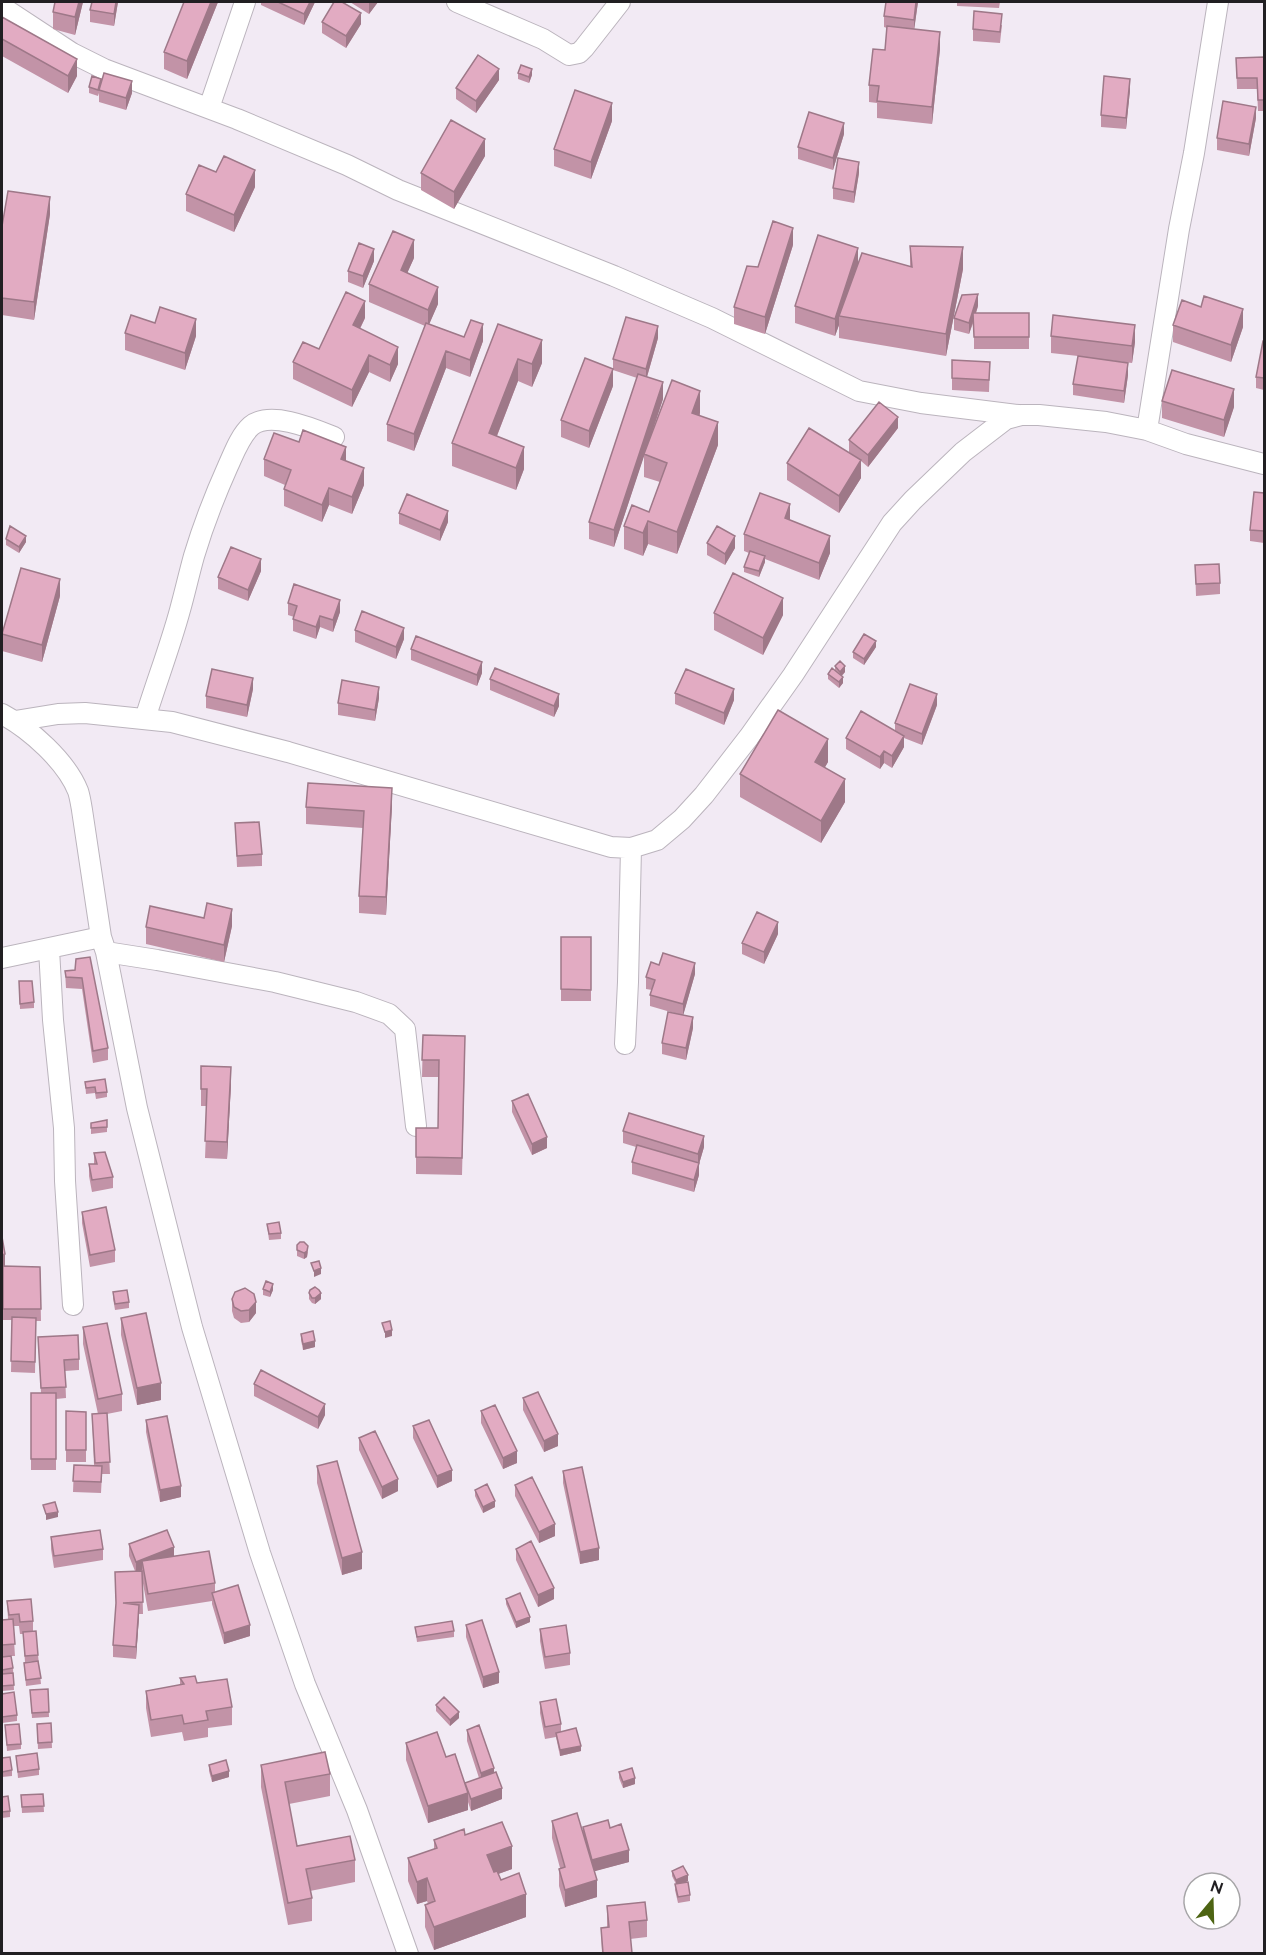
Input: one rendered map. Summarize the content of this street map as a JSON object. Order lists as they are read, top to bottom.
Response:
{
  "north": "top"
}
